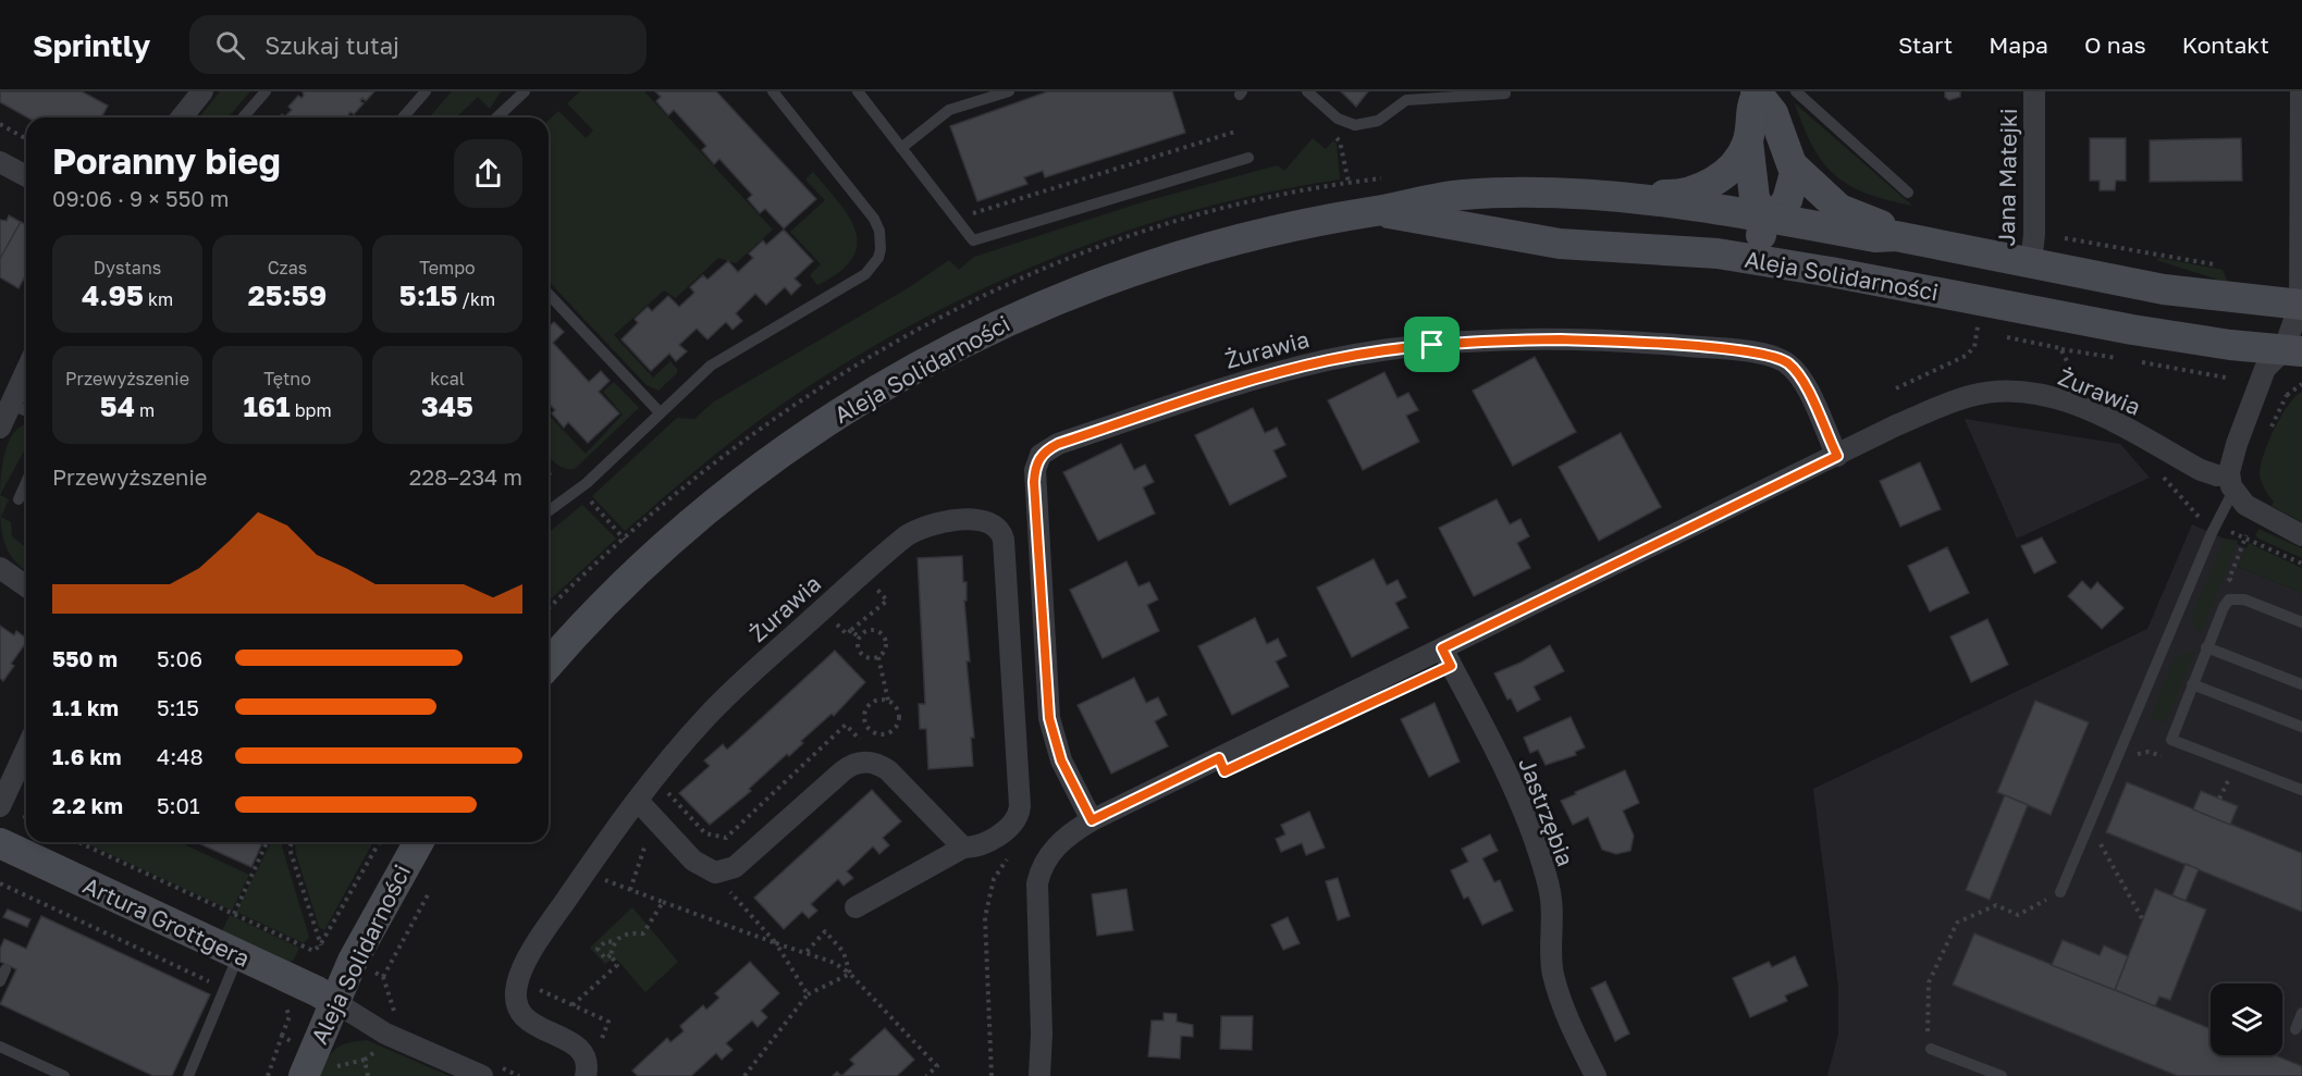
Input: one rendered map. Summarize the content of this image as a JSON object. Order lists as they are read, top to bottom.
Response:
{
  "streets": {
    "main road": ["Aleja Solidarności", "Artura Grottgera"],
    "street": ["Jana Matejki", "Żurawia", "Jastrzębia"]
  },
  "crossings": [
    ["Jana Matejki", "Aleja Solidarności"],
    ["Aleja Solidarności", "Artura Grottgera"],
    ["Żurawia", "Jastrzębia"]
  ],
  "page": {
    "header": "Sprintly",
    "search": "Szukaj tutaj",
    "nav": [
      "Start",
      "Mapa",
      "O nas",
      "Kontakt"
    ],
    "heading": ["Poranny bieg", "09:06 · 9 × 550 m"],
    "stats": [
      ["Dystans", "4.95 km"],
      ["Czas", "25:59"],
      ["Tempo", "5:15 /km"],
      ["Przewyższenie", "54 m"],
      ["Tętno", "161 bpm"],
      ["kcal", "345"]
    ],
    "chart": ["Przewyższenie", "228–234 m"],
    "list": [
      {
        "name": "550 m",
        "note": "5:06"
      },
      {
        "name": "1.1 km",
        "note": "5:15"
      },
      {
        "name": "1.6 km",
        "note": "4:48"
      },
      {
        "name": "2.2 km",
        "note": "5:01"
      }
    ]
  }
}
